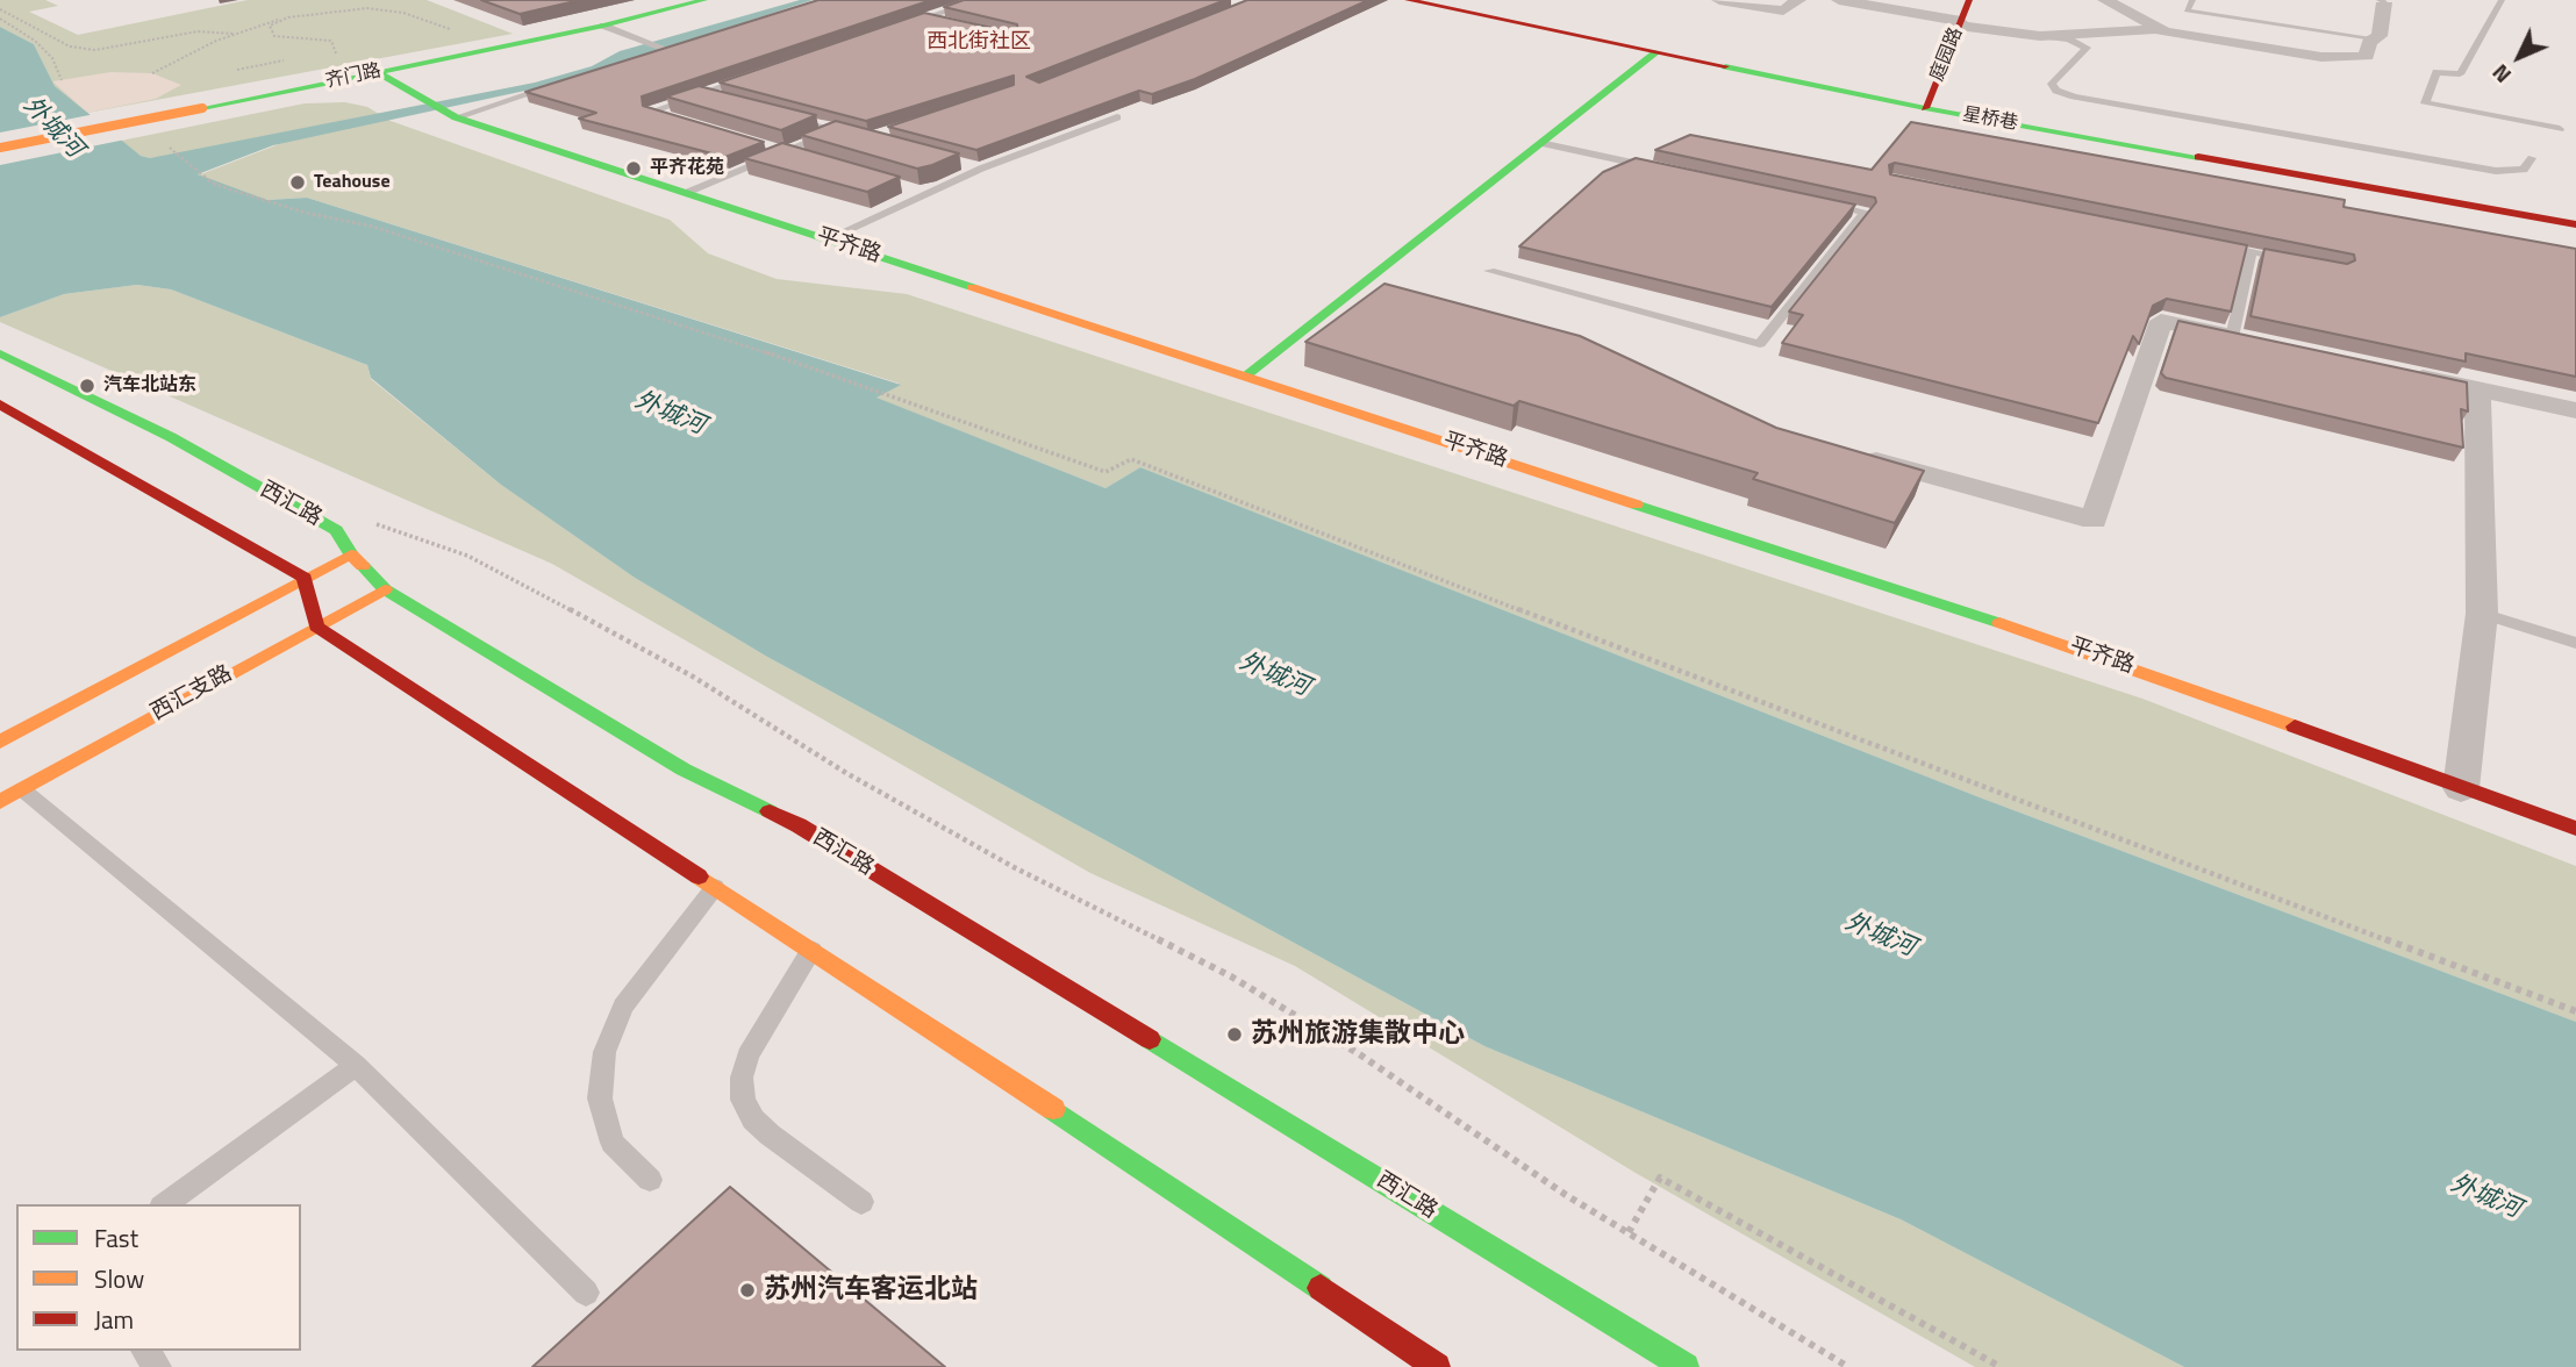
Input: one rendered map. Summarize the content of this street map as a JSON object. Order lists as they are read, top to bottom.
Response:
{
  "streets": {
    "main road": [
      "庭园路",
      "齐门路",
      "星桥巷",
      "平齐路",
      "西汇路",
      "西汇支路"
    ]
  },
  "crossings": [
    ["庭园路", "星桥巷"],
    ["齐门路", "平齐路"],
    ["西汇路", "西汇支路"]
  ],
  "districts": ["西北街社区"],
  "water": ["外城河"],
  "places": [
    "平齐花苑",
    "Teahouse",
    "汽车北站东",
    "苏州旅游集散中心",
    "苏州汽车客运北站"
  ],
  "legend": ["Fast", "Slow", "Jam"],
  "north": "bottom left"
}
